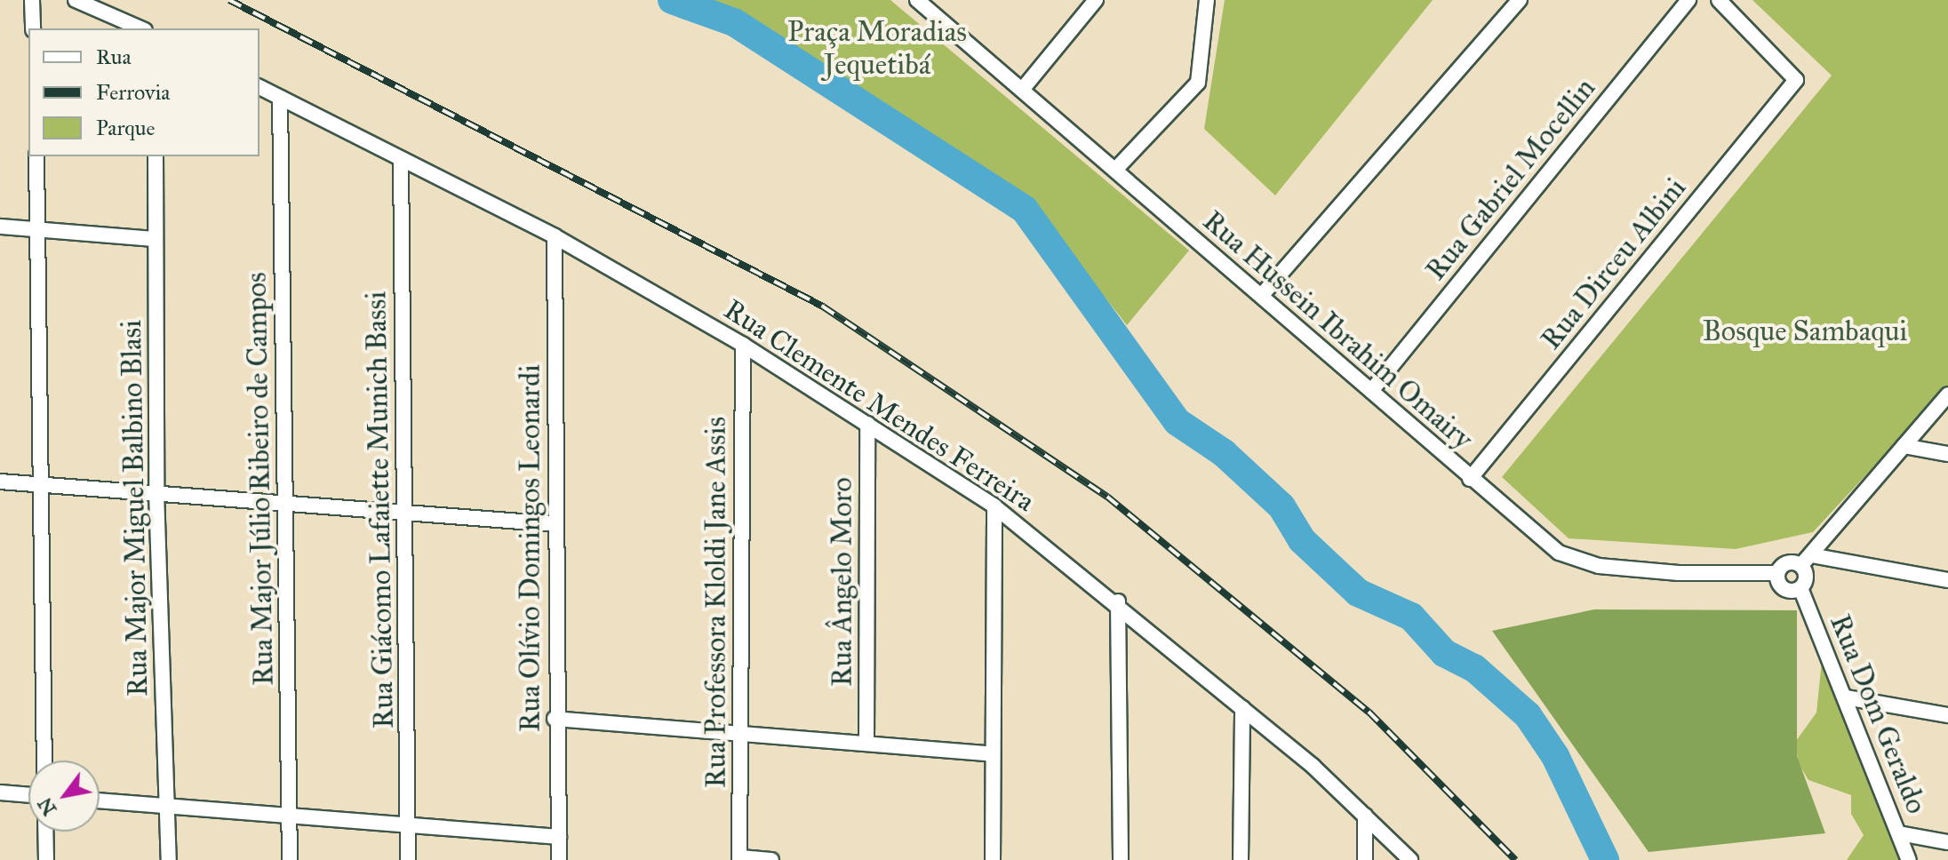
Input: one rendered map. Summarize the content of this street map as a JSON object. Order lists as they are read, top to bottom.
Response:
{
  "streets": {
    "street": [
      "Rua Gabriel Mocellin",
      "Rua Dirceu Albini",
      "Rua Hussein Ibrahim Omairy",
      "Rua Clemente Mendes Ferreira",
      "Rua Major Júlio Ribeiro de Campos",
      "Rua Major Miguel Balbino Blasi",
      "Rua Giácomo Lafaiette Munich Bassi",
      "Rua Olívio Domingos Leonardi",
      "Rua Ângelo Moro",
      "Rua Professora Kloldi Jane Assis",
      "Rua Dom Geraldo"
    ]
  },
  "crossings": [
    ["Rua Gabriel Mocellin", "Rua Hussein Ibrahim Omairy"],
    ["Rua Dirceu Albini", "Rua Hussein Ibrahim Omairy"],
    ["Rua Clemente Mendes Ferreira", "Rua Major Júlio Ribeiro de Campos"],
    ["Rua Clemente Mendes Ferreira", "Rua Giácomo Lafaiette Munich Bassi"],
    ["Rua Clemente Mendes Ferreira", "Rua Olívio Domingos Leonardi"],
    ["Rua Clemente Mendes Ferreira", "Rua Ângelo Moro"],
    ["Rua Clemente Mendes Ferreira", "Rua Professora Kloldi Jane Assis"]
  ],
  "parks": ["Praça Moradias Jequetibá", "Bosque Sambaqui"],
  "legend": ["Rua", "Ferrovia", "Parque"],
  "north": "bottom left"
}
